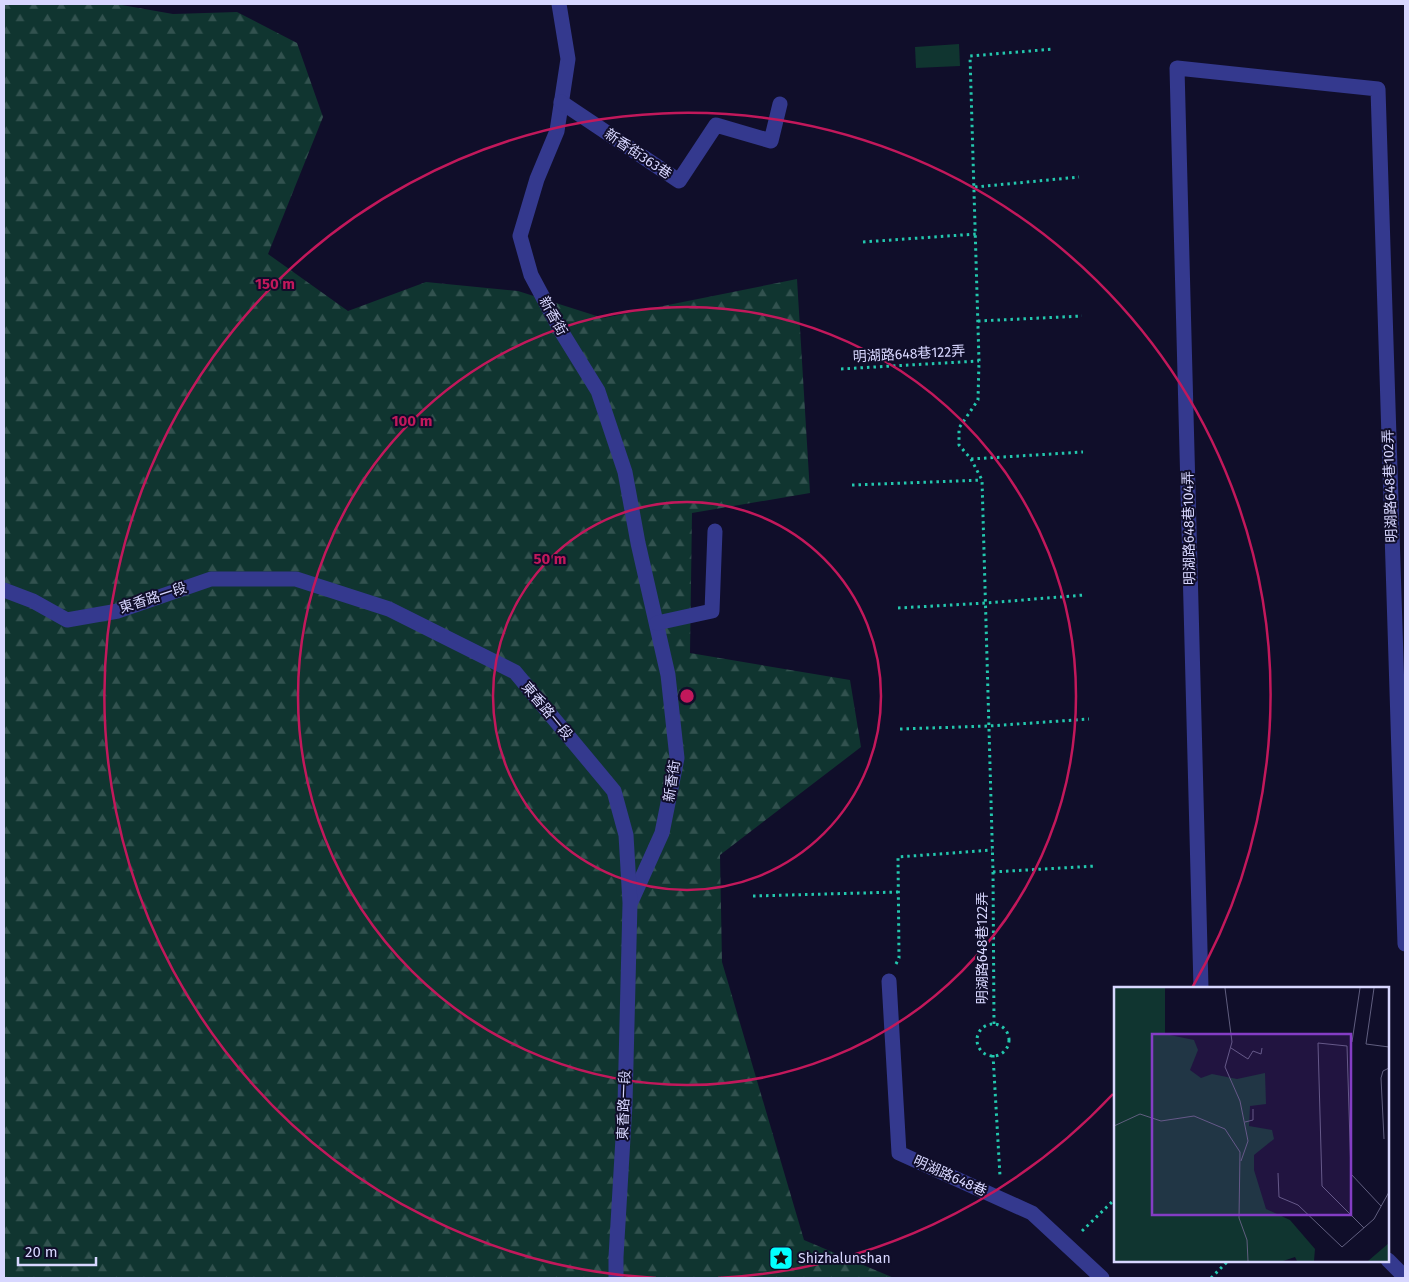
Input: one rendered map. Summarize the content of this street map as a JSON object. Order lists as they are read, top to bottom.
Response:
{
  "streets": {
    "street": [
      "新香街363巷",
      "新香街",
      "明湖路648巷102弄",
      "明湖路648巷104弄",
      "東香路一段",
      "明湖路648巷"
    ],
    "path": ["明湖路648巷122弄"]
  },
  "crossings": [
    ["新香街363巷", "新香街"],
    ["新香街", "東香路一段"],
    ["明湖路648巷102弄", "明湖路648巷104弄"]
  ],
  "places": {
    "place": ["Shizhalunshan"]
  },
  "scale_bar": "20 m",
  "rings": ["150 m", "100 m", "50 m"]
}
